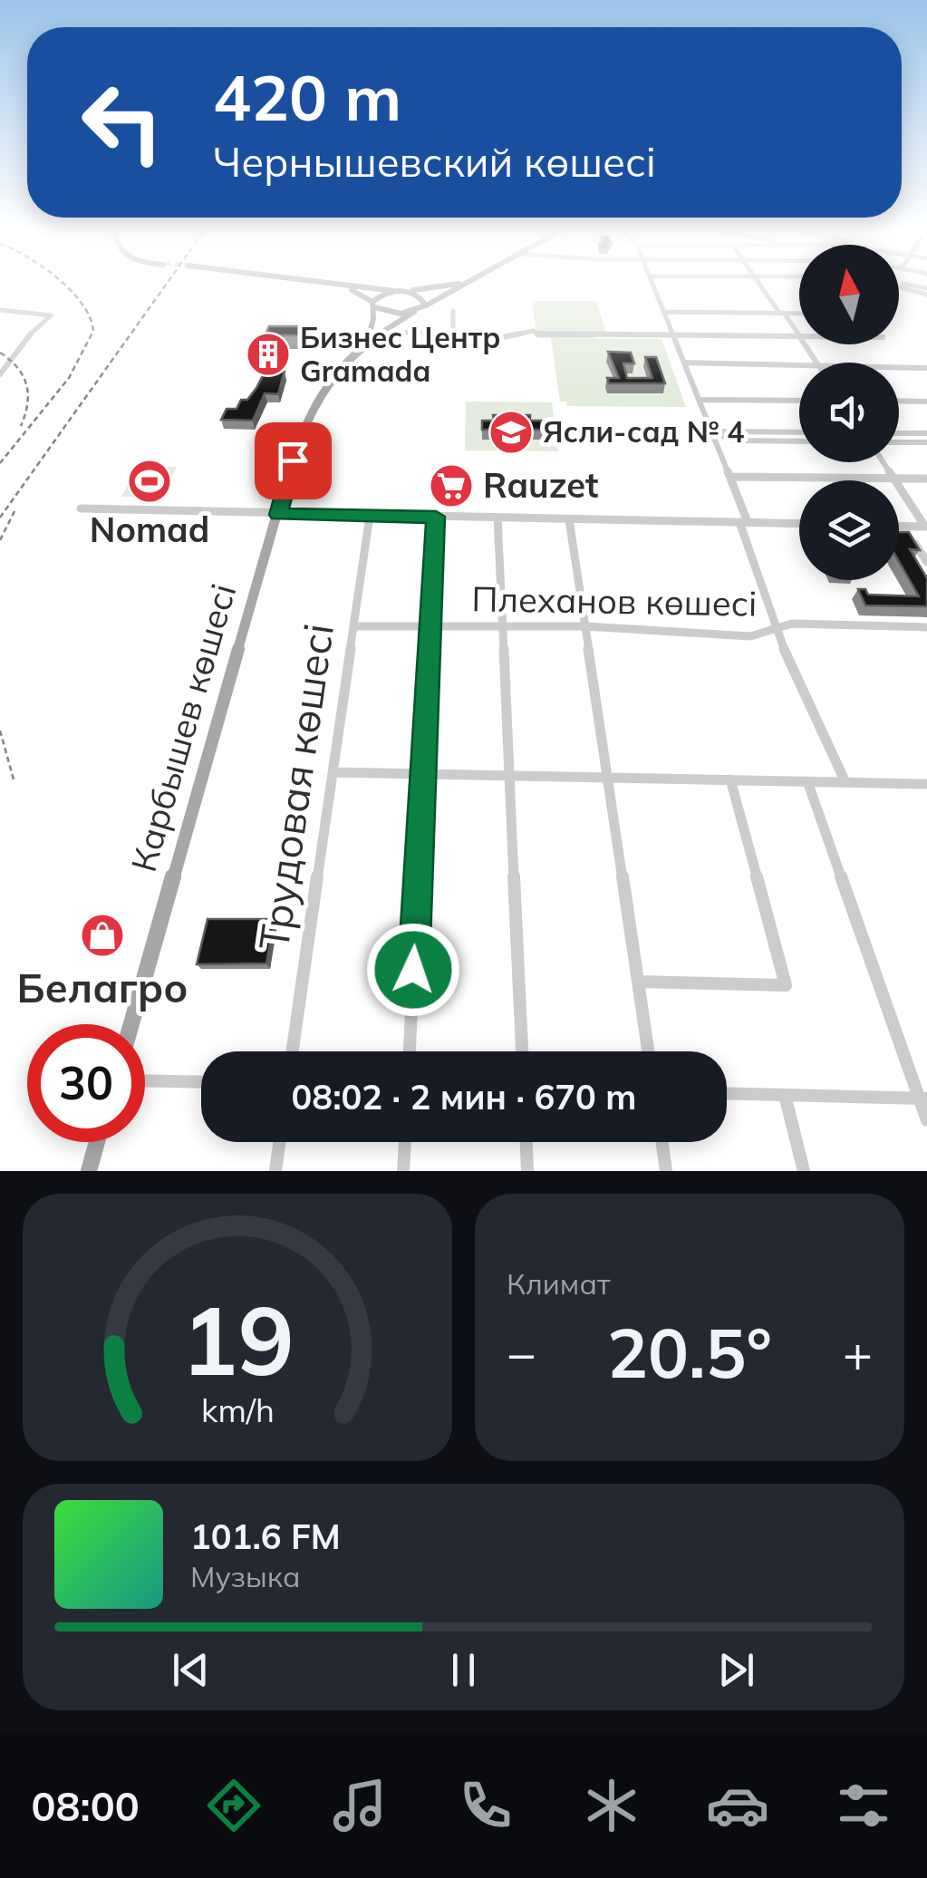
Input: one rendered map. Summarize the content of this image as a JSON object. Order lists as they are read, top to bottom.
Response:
{
  "streets": {
    "main road": ["Карбышев көшесі"],
    "street": ["Плеханов көшесі", "Трудовая көшесі"]
  },
  "crossings": [
    ["Плеханов көшесі", "Трудовая көшесі"]
  ],
  "places": {
    "building": ["Бизнес Центр Gramada"],
    "school or university": ["Ясли-сад № 4"],
    "sports": ["Nomad"],
    "supermarket": ["Rauzet"],
    "shop": ["Белагро"]
  },
  "north": "top",
  "page": {
    "turn": ["420 m", "Чернышевский көшесі"],
    "limit": "30",
    "trip": "08:02 · 2 мин · 670 m",
    "tile": "Климат",
    "heat": ["−", "20.5°", "+"],
    "song": ["101.6 FM", "Музыка"],
    "tabs": "08:00",
    "gauge": ["19", "km/h"]
  }
}
